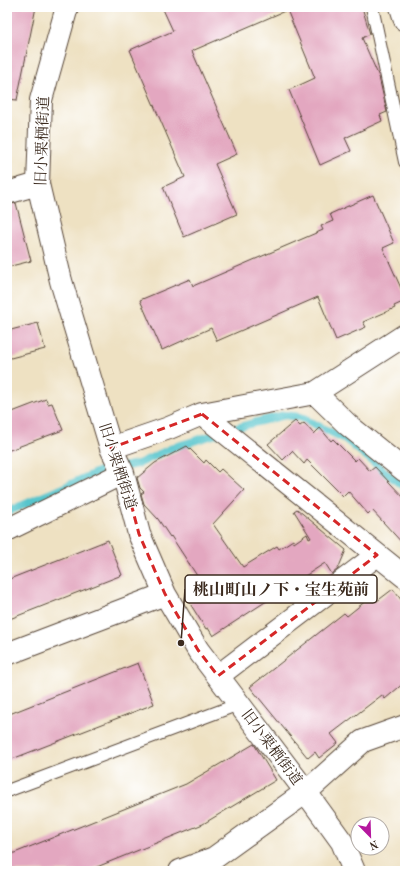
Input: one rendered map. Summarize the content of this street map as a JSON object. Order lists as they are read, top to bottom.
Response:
{
  "streets": {
    "street": ["旧小栗栖街道"]
  },
  "places": ["桃山町山ノ下・宝生苑前"],
  "north": "bottom right"
}
